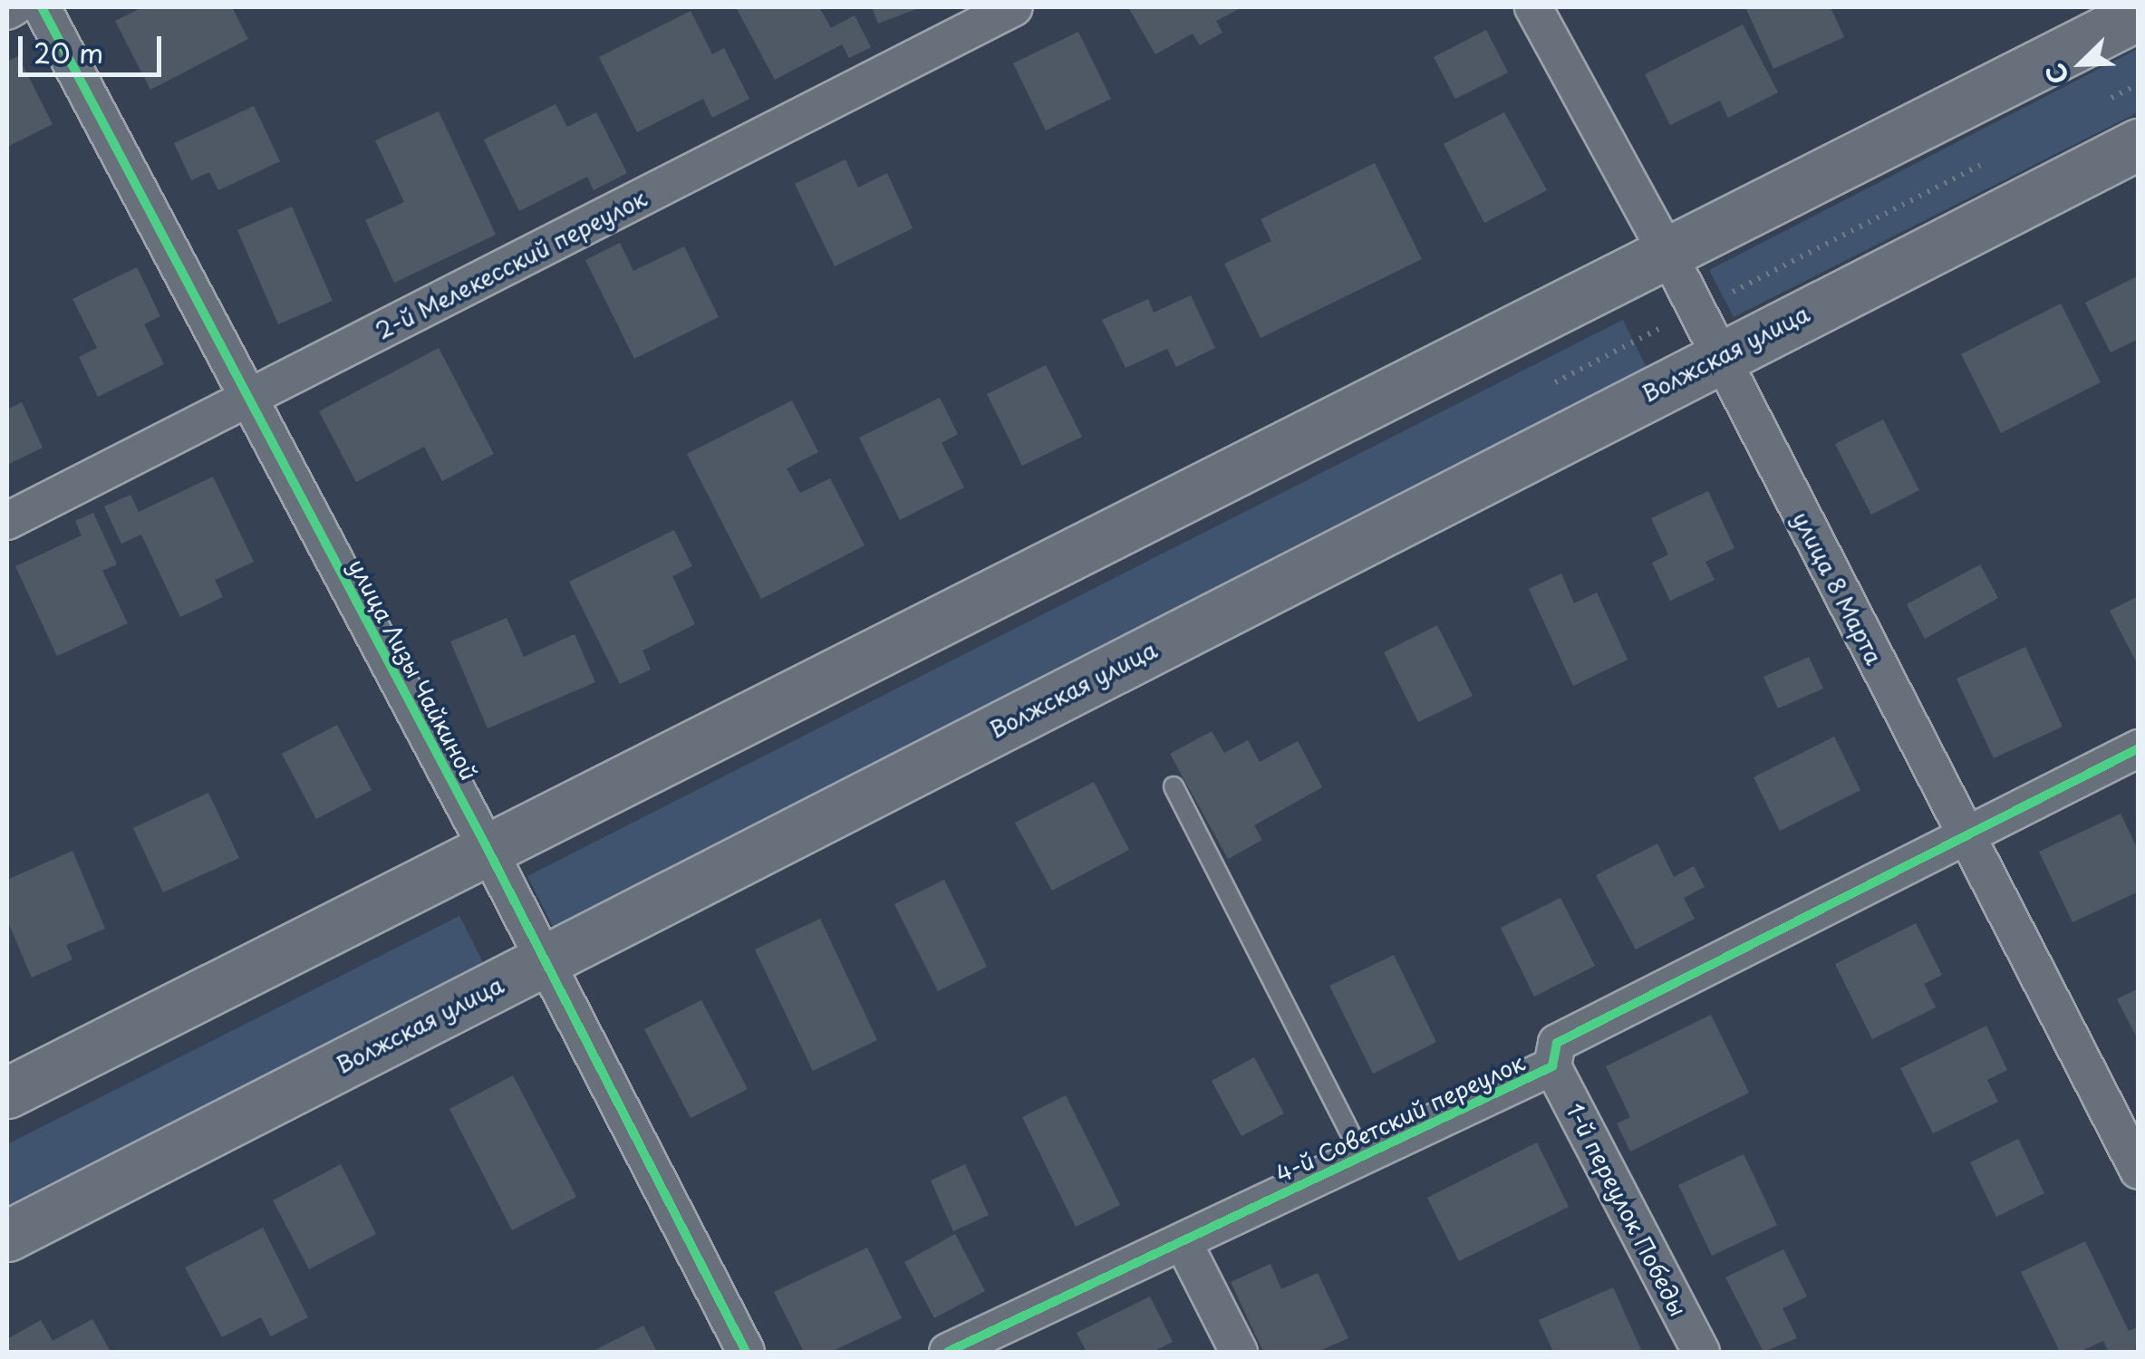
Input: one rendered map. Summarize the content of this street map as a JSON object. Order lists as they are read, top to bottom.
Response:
{
  "streets": {
    "main road": ["Волжская улица"],
    "street": [
      "2-й Мелекесский переулок",
      "улица 8 Марта",
      "улица Лизы Чайкиной",
      "4-й Советский переулок",
      "1-й переулок Победы"
    ]
  },
  "crossings": [
    ["2-й Мелекесский переулок", "улица Лизы Чайкиной"],
    ["Волжская улица", "улица 8 Марта"],
    ["Волжская улица", "улица Лизы Чайкиной"],
    ["улица 8 Марта", "4-й Советский переулок"],
    ["4-й Советский переулок", "1-й переулок Победы"]
  ],
  "scale_bar": "20 m",
  "north": "bottom left"
}
